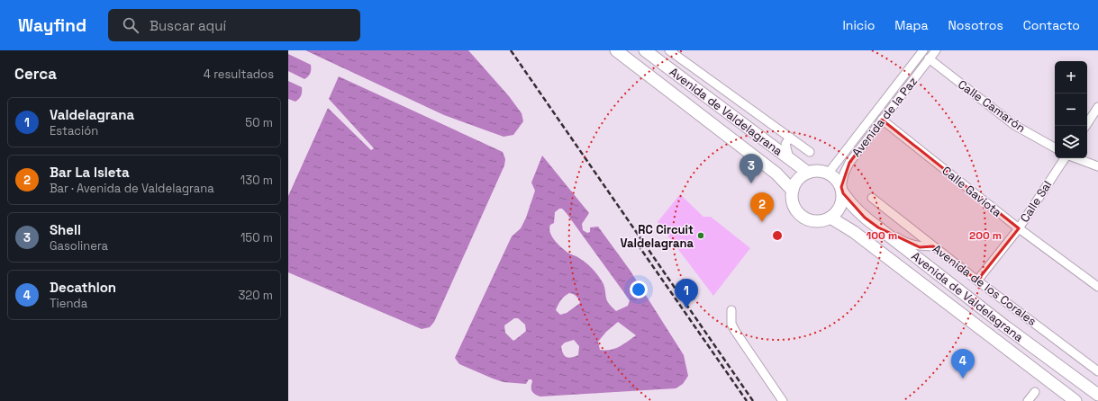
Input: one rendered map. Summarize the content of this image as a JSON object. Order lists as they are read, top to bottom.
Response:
{
  "streets": {
    "main road": ["Avenida de Valdelagrana"],
    "street": [
      "Calle Camarón",
      "Avenida de la Paz",
      "Calle Gaviota",
      "Calle Sal",
      "Avenida de los Corales"
    ]
  },
  "crossings": [
    ["Calle Camarón", "Avenida de la Paz"],
    ["Avenida de Valdelagrana", "Avenida de la Paz"],
    ["Avenida de la Paz", "Calle Gaviota"],
    ["Calle Gaviota", "Calle Sal"],
    ["Calle Sal", "Avenida de los Corales"]
  ],
  "places": ["RC Circuit Valdelagrana"],
  "page": {
    "header": "Wayfind",
    "search": "Buscar aquí",
    "nav": [
      "Inicio",
      "Mapa",
      "Nosotros",
      "Contacto"
    ],
    "heading": ["Cerca", "4 resultados"],
    "map_buttons": ["+", "−"],
    "list": [
      {
        "mark": "1",
        "name": "Valdelagrana",
        "note": "Estación",
        "value": "50 m"
      },
      {
        "mark": "2",
        "name": "Bar La Isleta",
        "note": "Bar · Avenida de Valdelagrana",
        "value": "130 m"
      },
      {
        "mark": "3",
        "name": "Shell",
        "note": "Gasolinera",
        "value": "150 m"
      },
      {
        "mark": "4",
        "name": "Decathlon",
        "note": "Tienda",
        "value": "320 m"
      }
    ],
    "pins": [
      "3",
      "2",
      "1",
      "4"
    ]
  },
  "rings": ["100 m", "200 m"]
}
